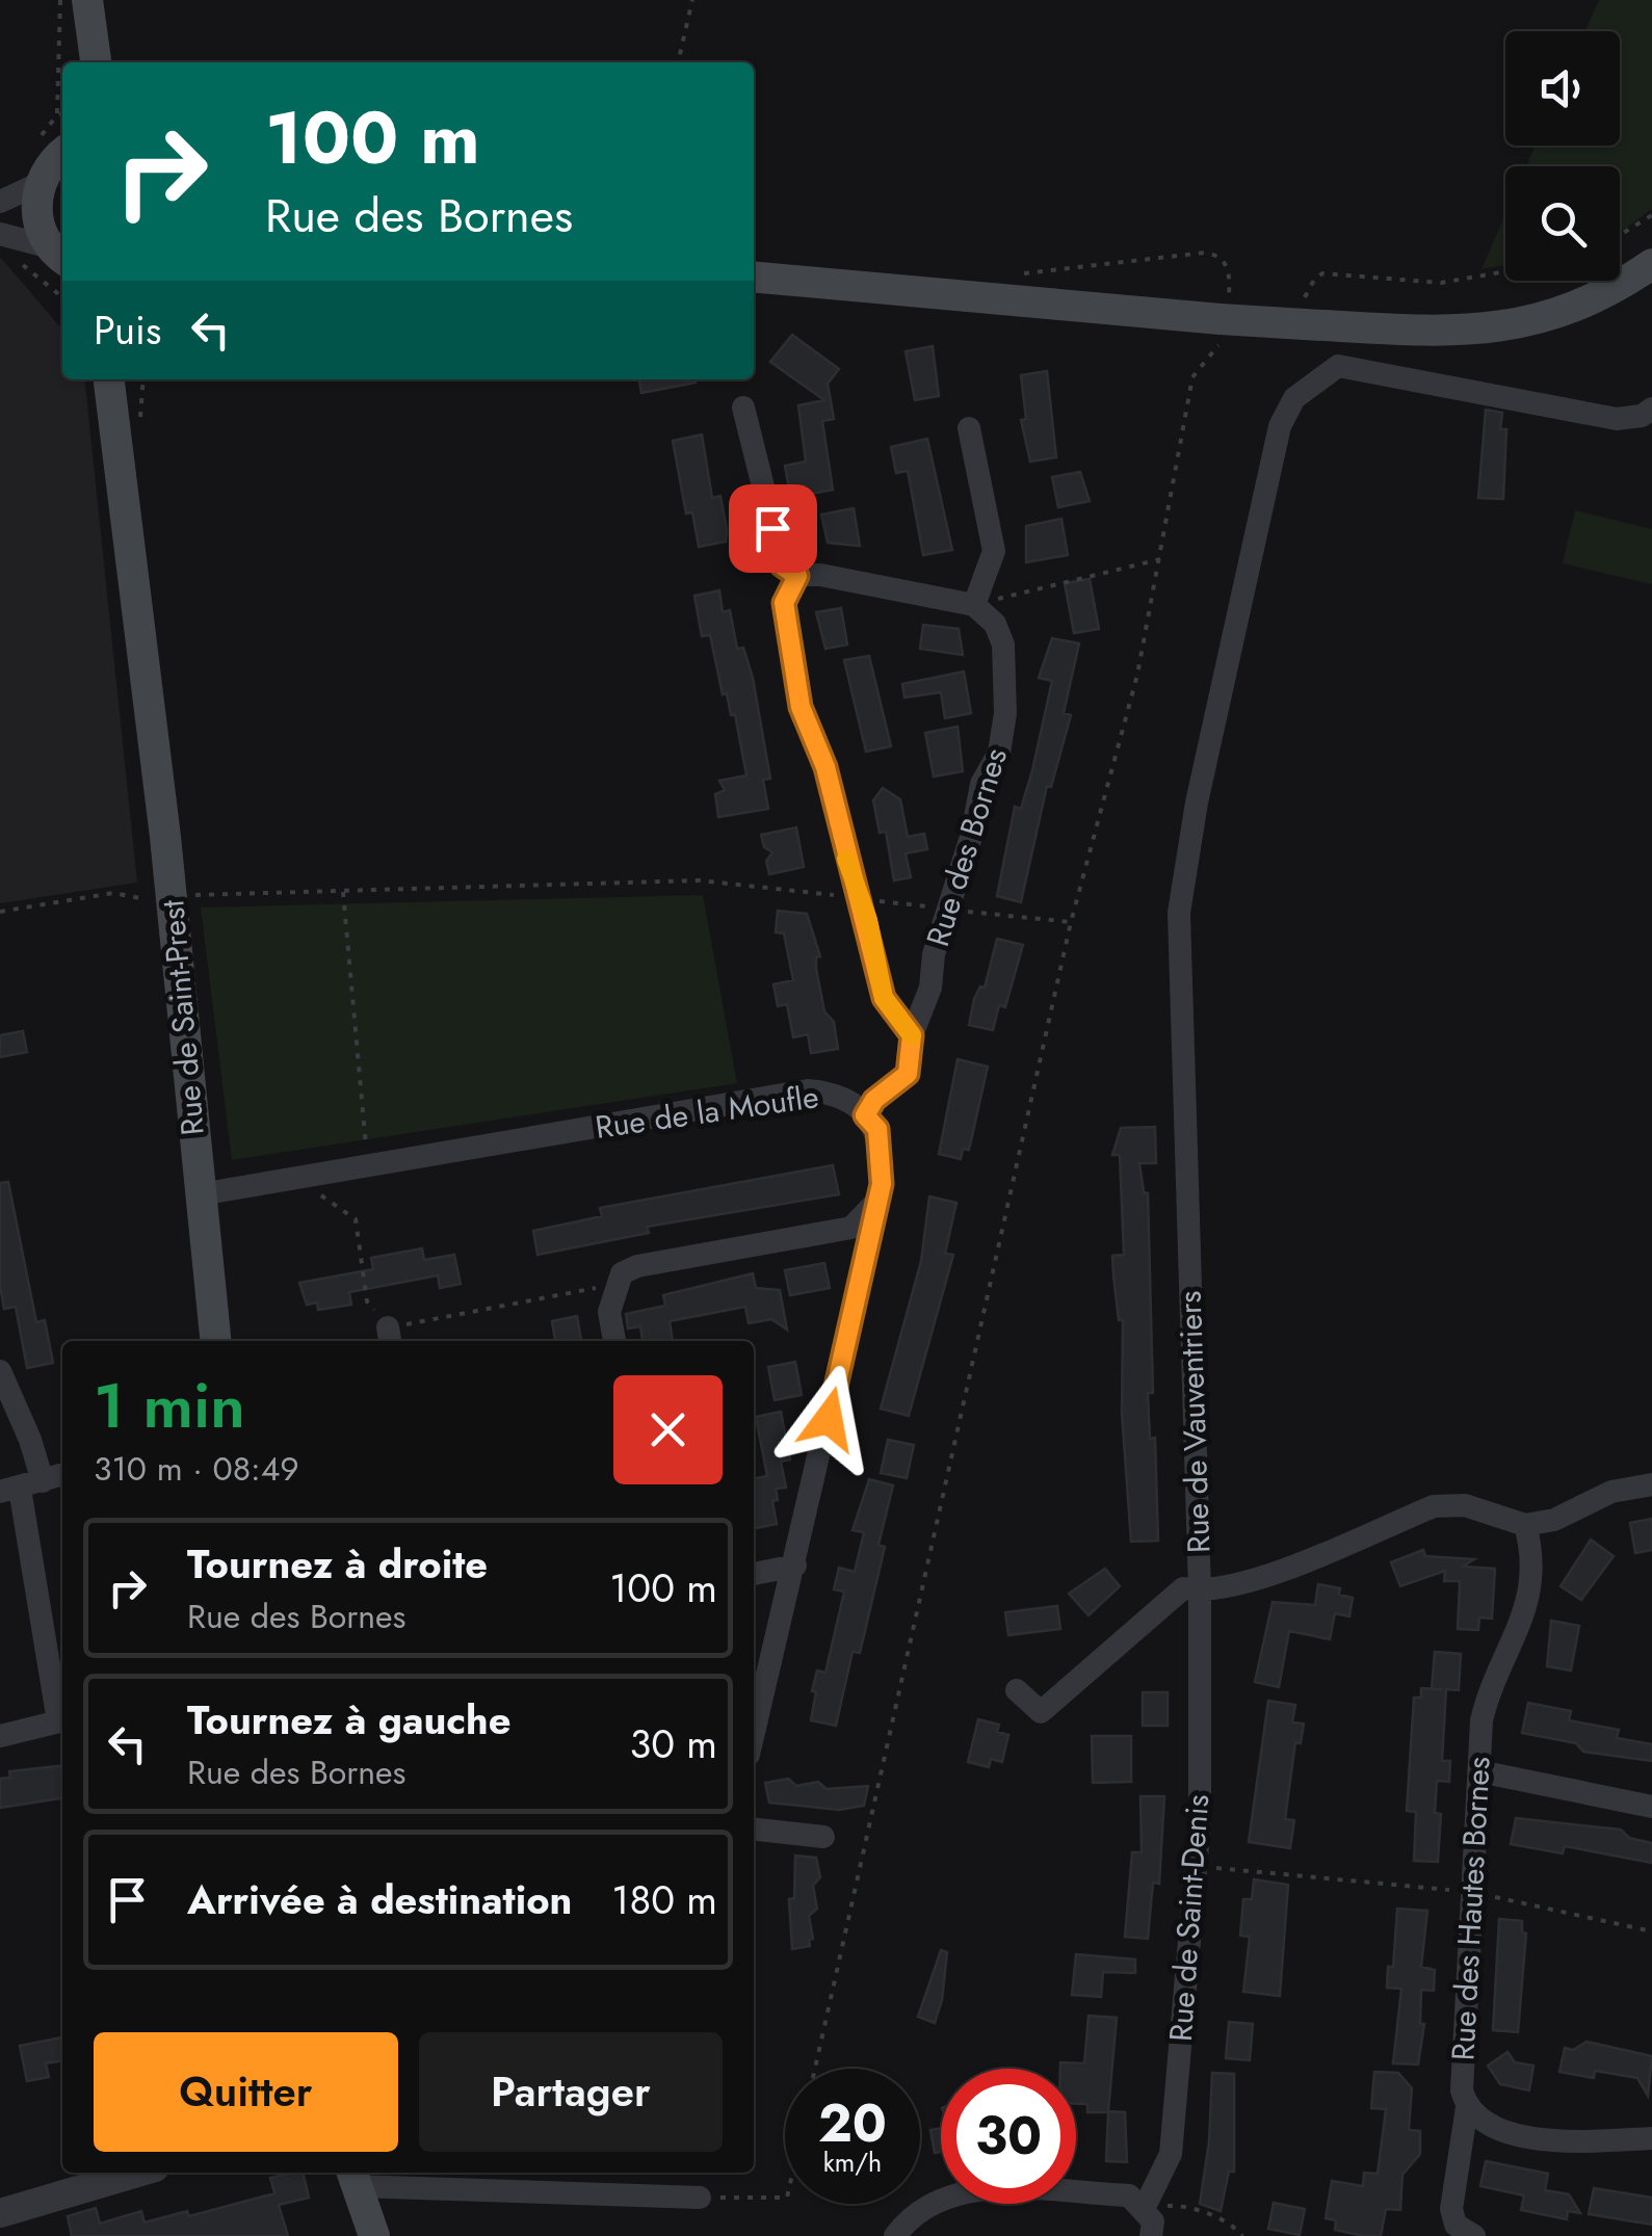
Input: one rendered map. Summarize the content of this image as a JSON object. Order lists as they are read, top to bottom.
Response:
{
  "streets": {
    "main road": ["Rue de Saint-Prest"],
    "street": [
      "Rue des Bornes",
      "Rue de la Moufle",
      "Rue de Vauventriers",
      "Rue des Hautes Bornes",
      "Rue de Saint-Denis"
    ]
  },
  "crossings": [
    ["Rue des Bornes", "Rue de la Moufle"],
    ["Rue de Saint-Prest", "Rue de la Moufle"],
    ["Rue de Vauventriers", "Rue de Saint-Denis"]
  ],
  "page": {
    "turn": ["100 m", "Rue des Bornes"],
    "then": "Puis",
    "heading": ["1 min", "310 m · 08:49"],
    "list": [
      {
        "name": "Tournez à droite",
        "note": "Rue des Bornes",
        "value": "100 m"
      },
      {
        "name": "Tournez à gauche",
        "note": "Rue des Bornes",
        "value": "30 m"
      },
      {
        "name": "Arrivée à destination",
        "value": "180 m"
      }
    ],
    "buttons": ["Quitter", "Partager"],
    "speed": "20 km/h",
    "limit": "30"
  }
}
